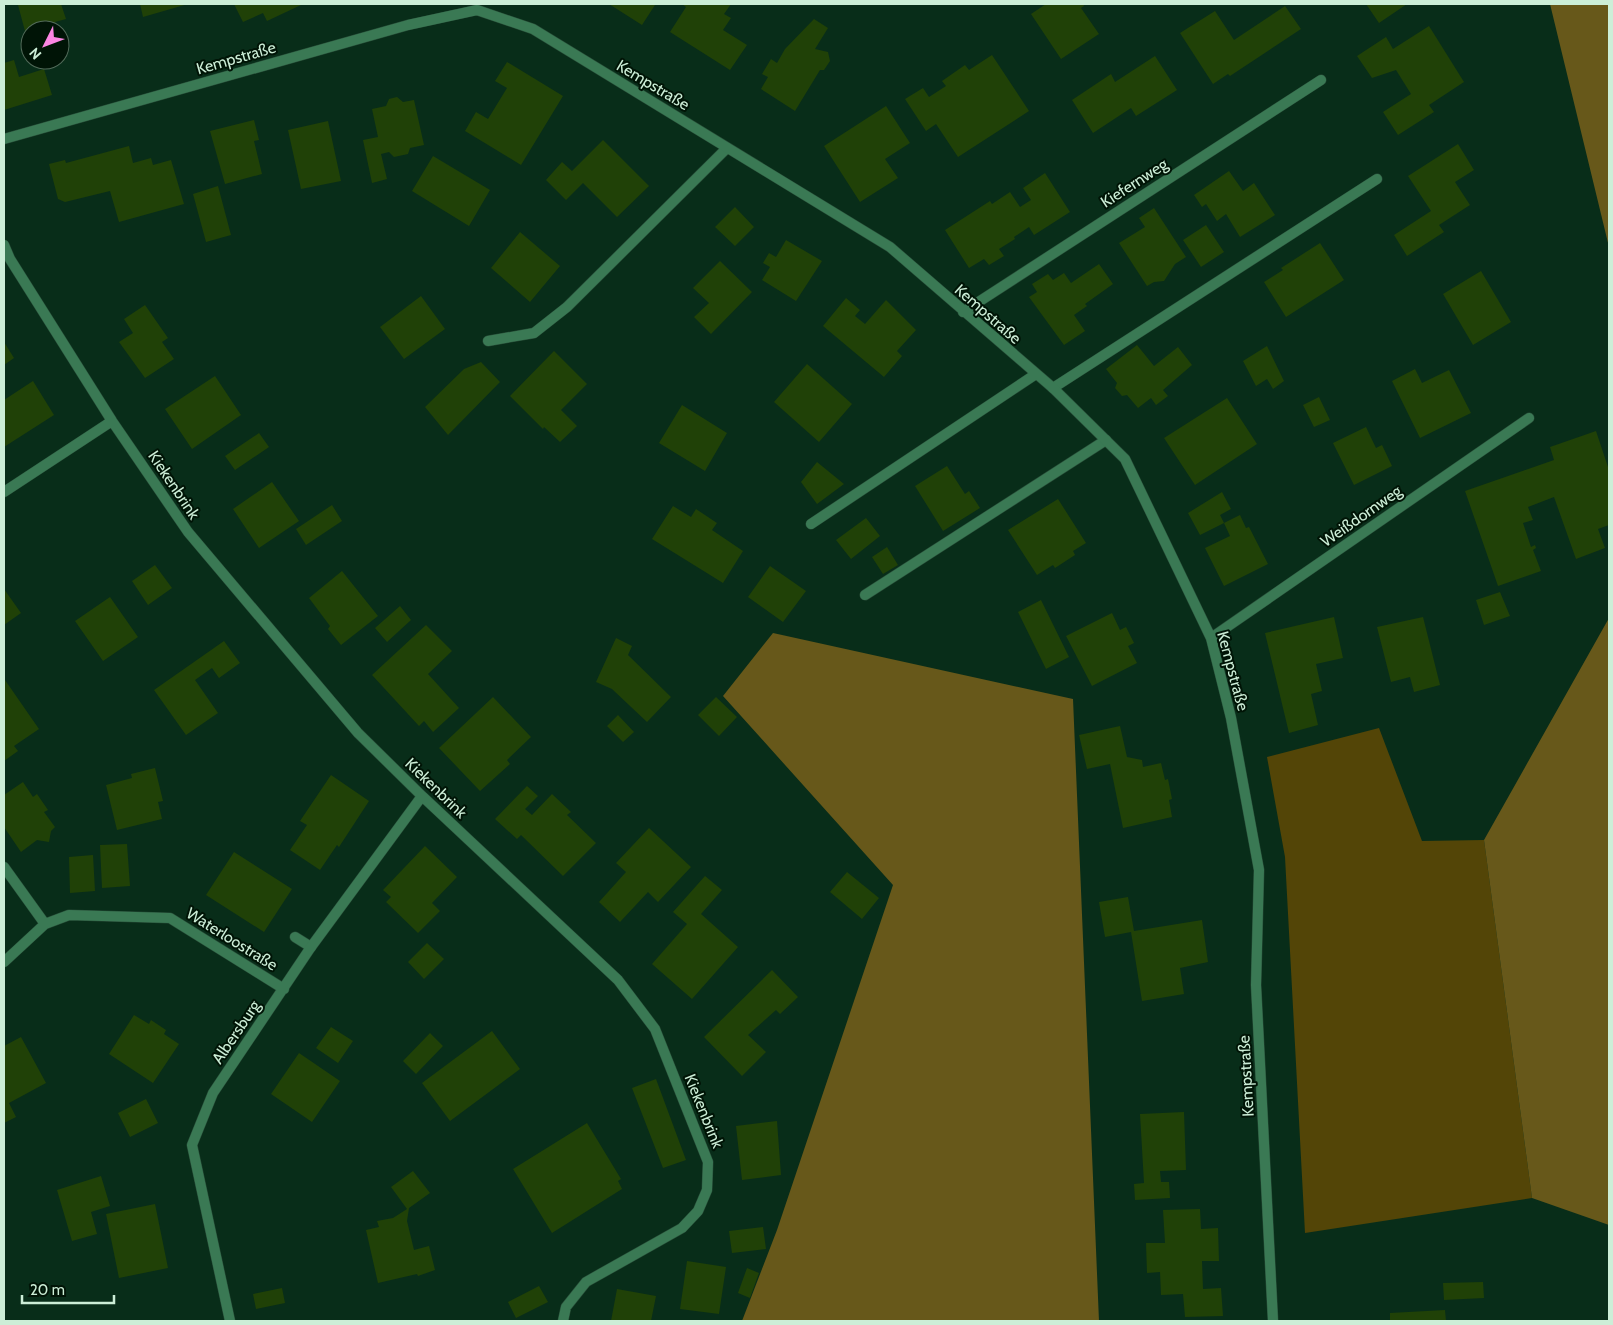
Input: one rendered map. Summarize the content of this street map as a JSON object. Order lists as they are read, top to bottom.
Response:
{
  "streets": {
    "street": [
      "Kempstraße",
      "Kiefernweg",
      "Kiekenbrink",
      "Weißdornweg",
      "Waterloostraße",
      "Albersburg"
    ]
  },
  "crossings": [
    ["Kempstraße", "Kiefernweg"],
    ["Kempstraße", "Weißdornweg"],
    ["Kiekenbrink", "Albersburg"],
    ["Waterloostraße", "Albersburg"]
  ],
  "scale_bar": "20 m",
  "north": "bottom left"
}
